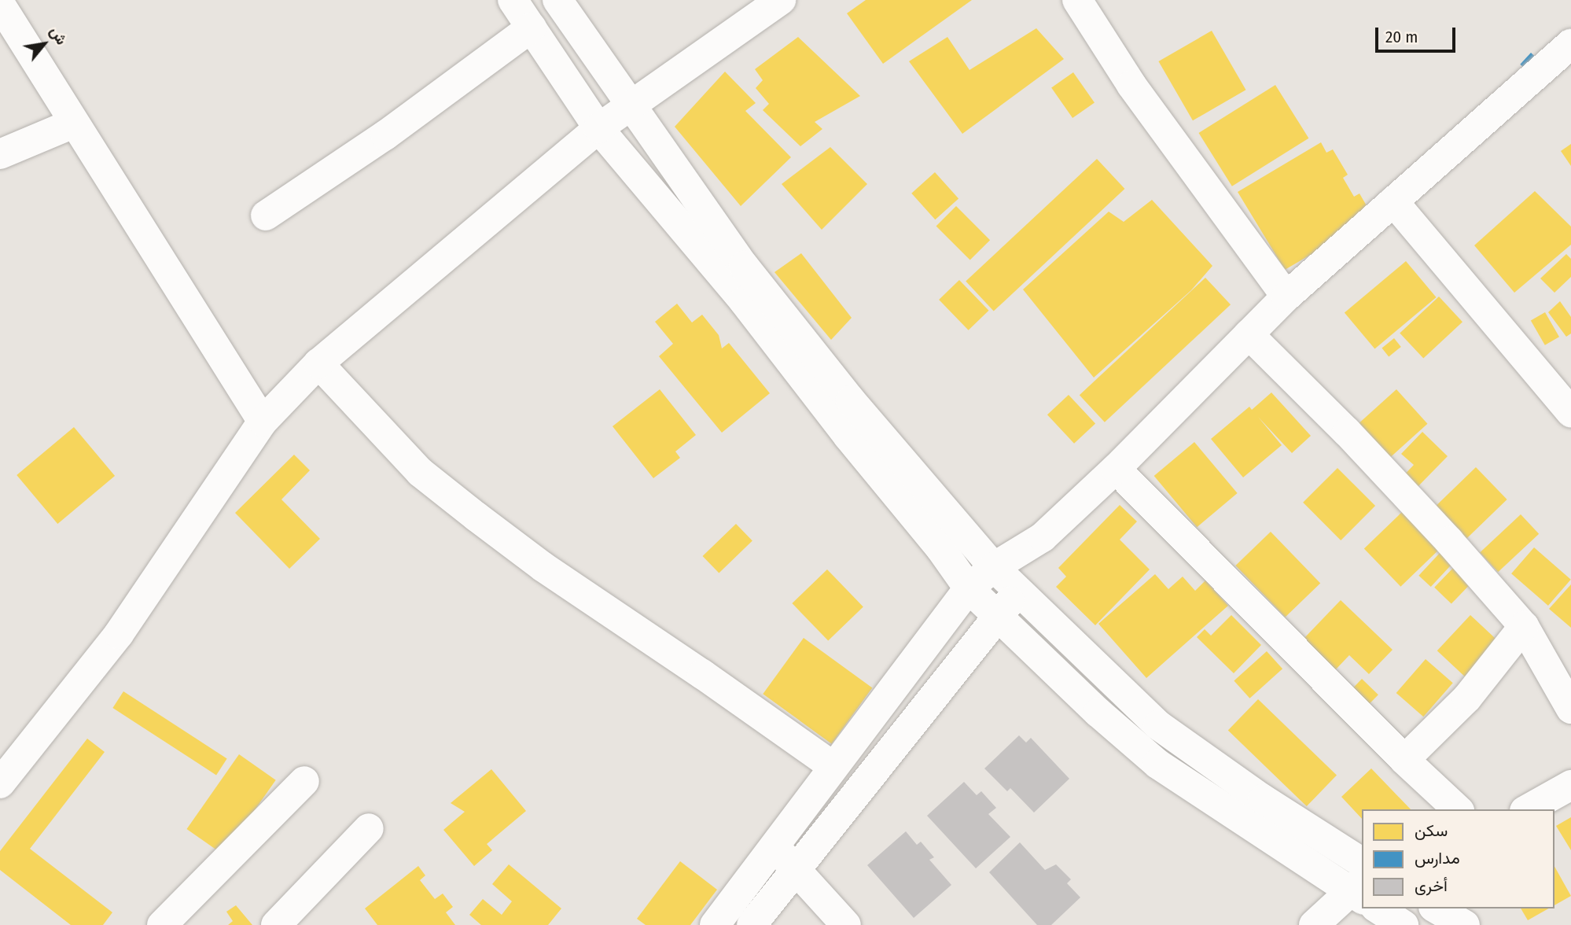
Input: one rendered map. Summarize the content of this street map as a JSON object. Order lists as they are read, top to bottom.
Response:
{
  "legend": ["سكن", "مدارس", "أخرى"],
  "scale_bar": "20 m",
  "north": "top right"
}
